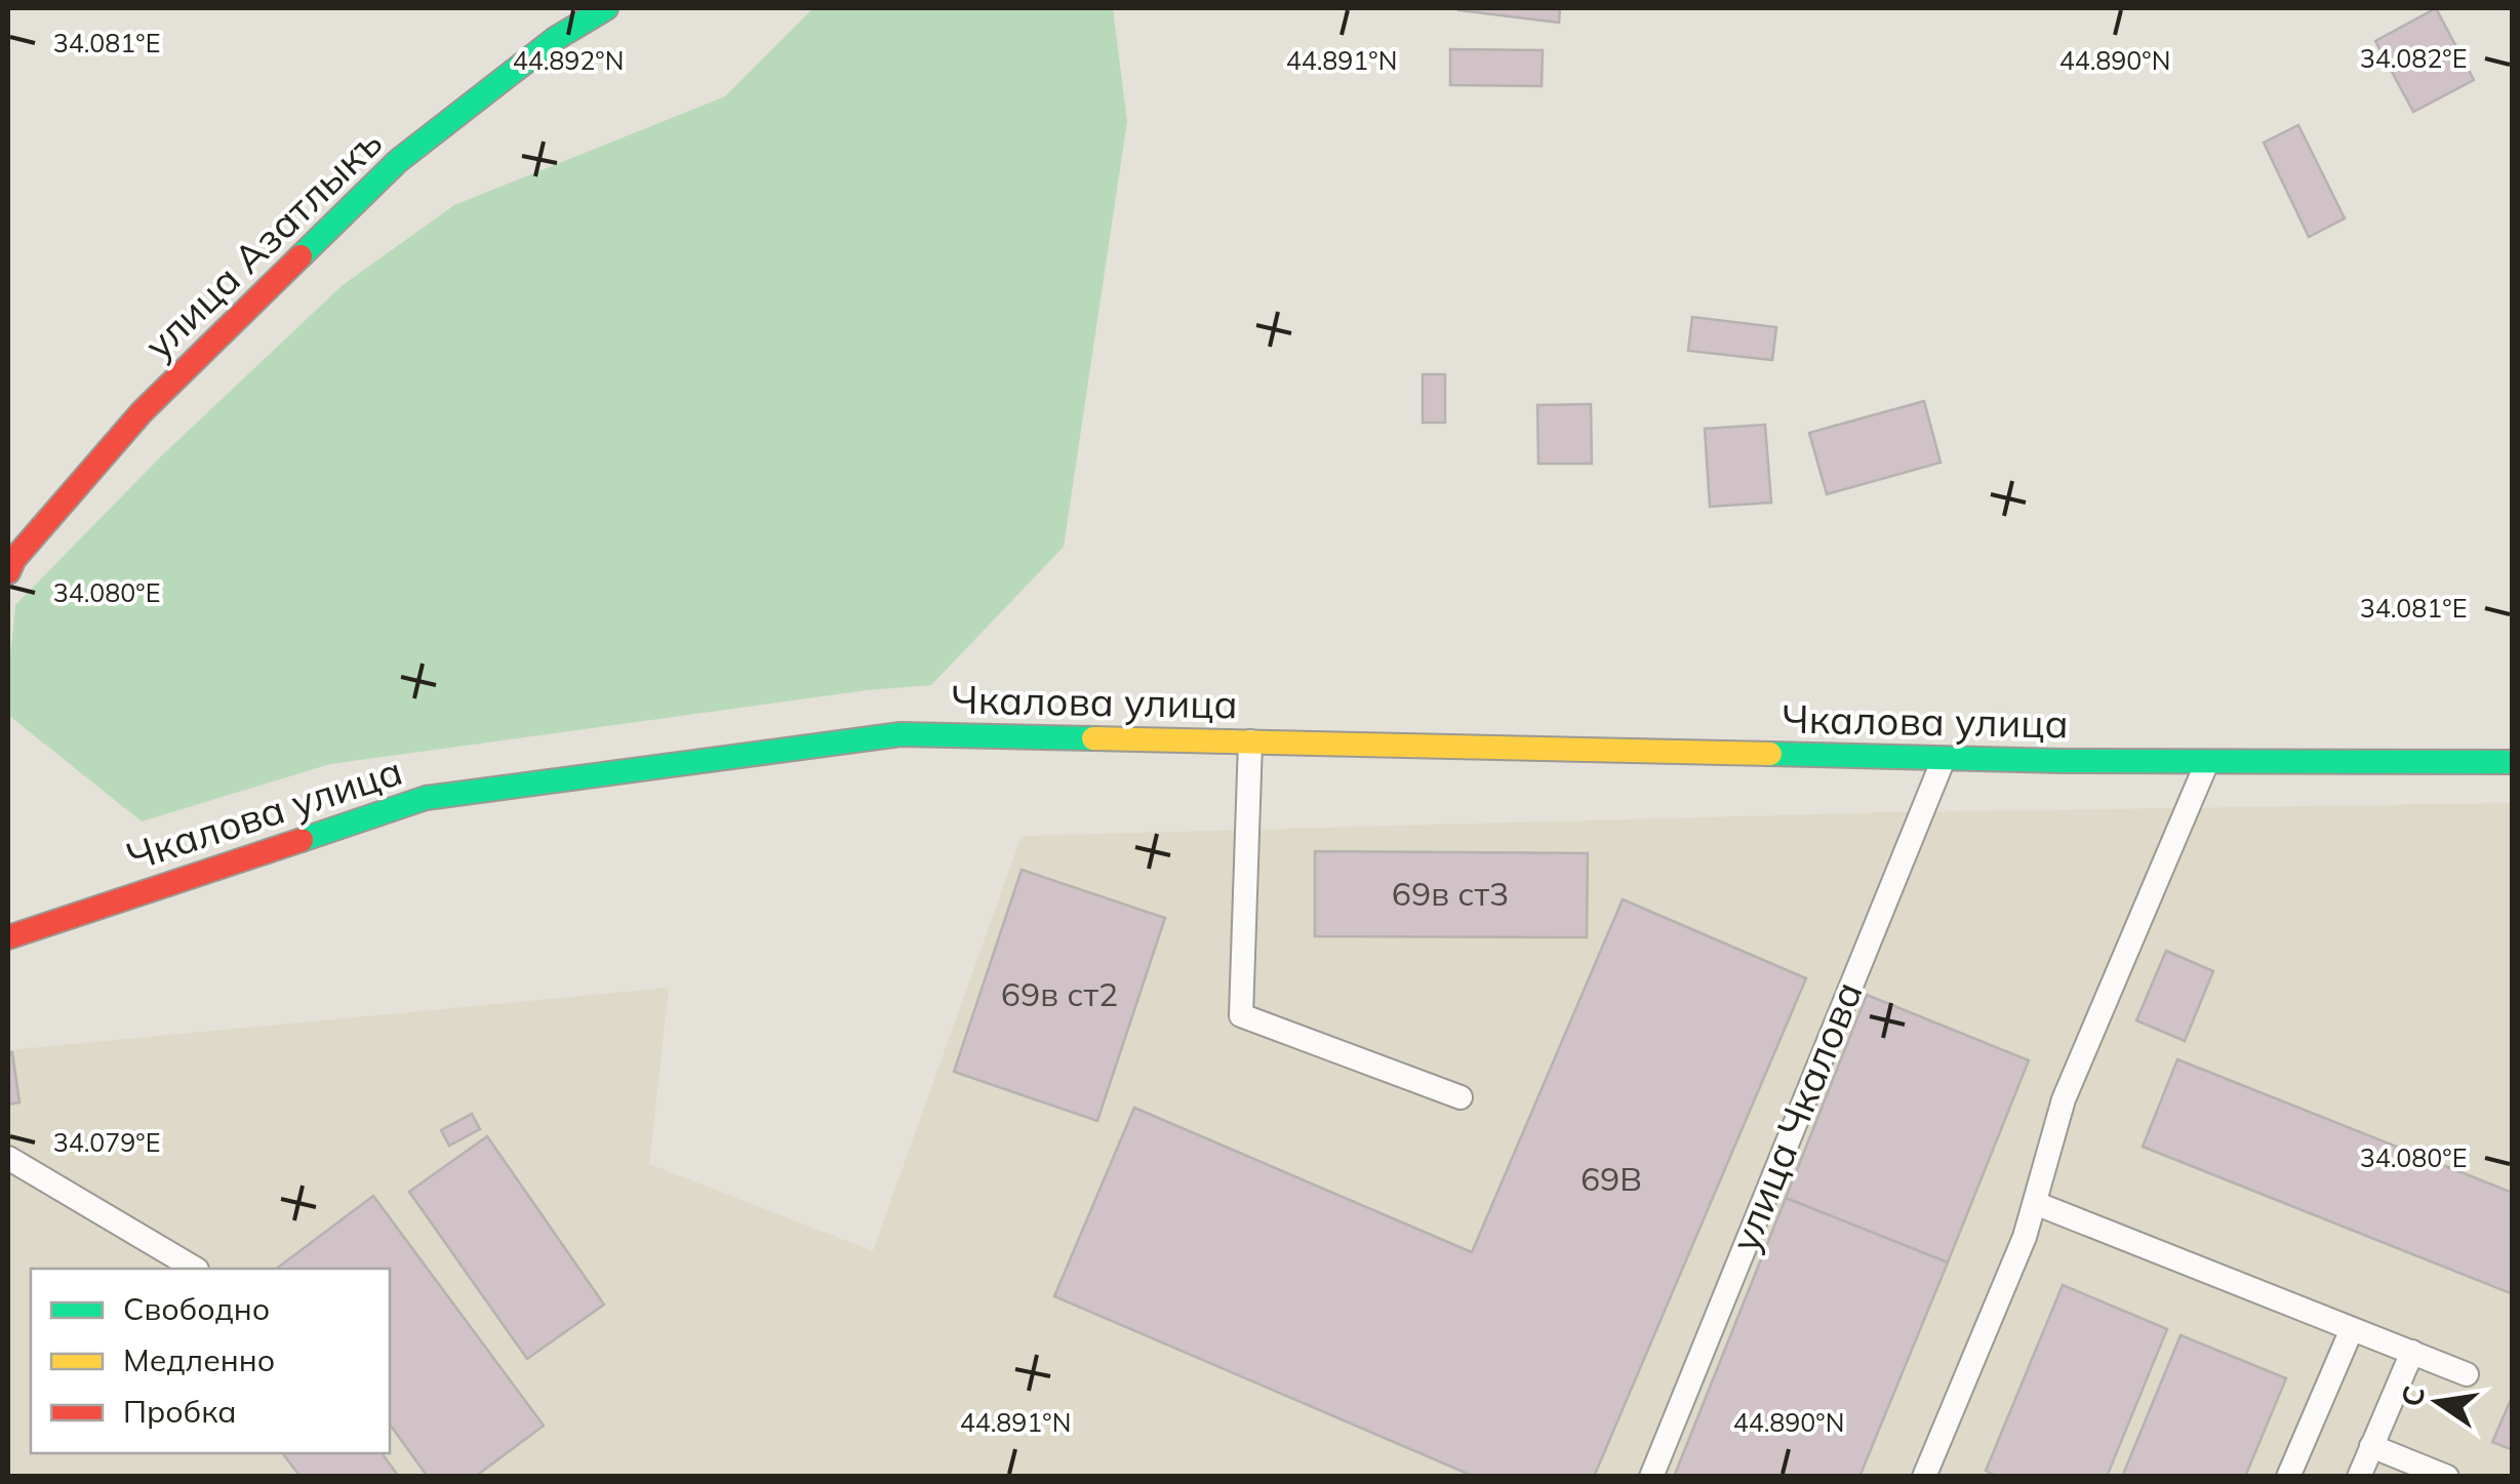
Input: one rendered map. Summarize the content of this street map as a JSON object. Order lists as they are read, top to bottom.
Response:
{
  "streets": {
    "street": ["улица Азатлыкъ", "Чкалова улица"],
    "lane": ["улица Чкалова"]
  },
  "crossings": [
    ["Чкалова улица", "улица Чкалова"]
  ],
  "house_numbers": ["69в ст3", "69в ст2", "69В"],
  "legend": ["Свободно", "Медленно", "Пробка"],
  "north": "left",
  "coordinates": [
    "34.081°E",
    "34.082°E",
    "44.892°N",
    "44.891°N",
    "44.890°N",
    "34.080°E",
    "34.079°E"
  ]
}
